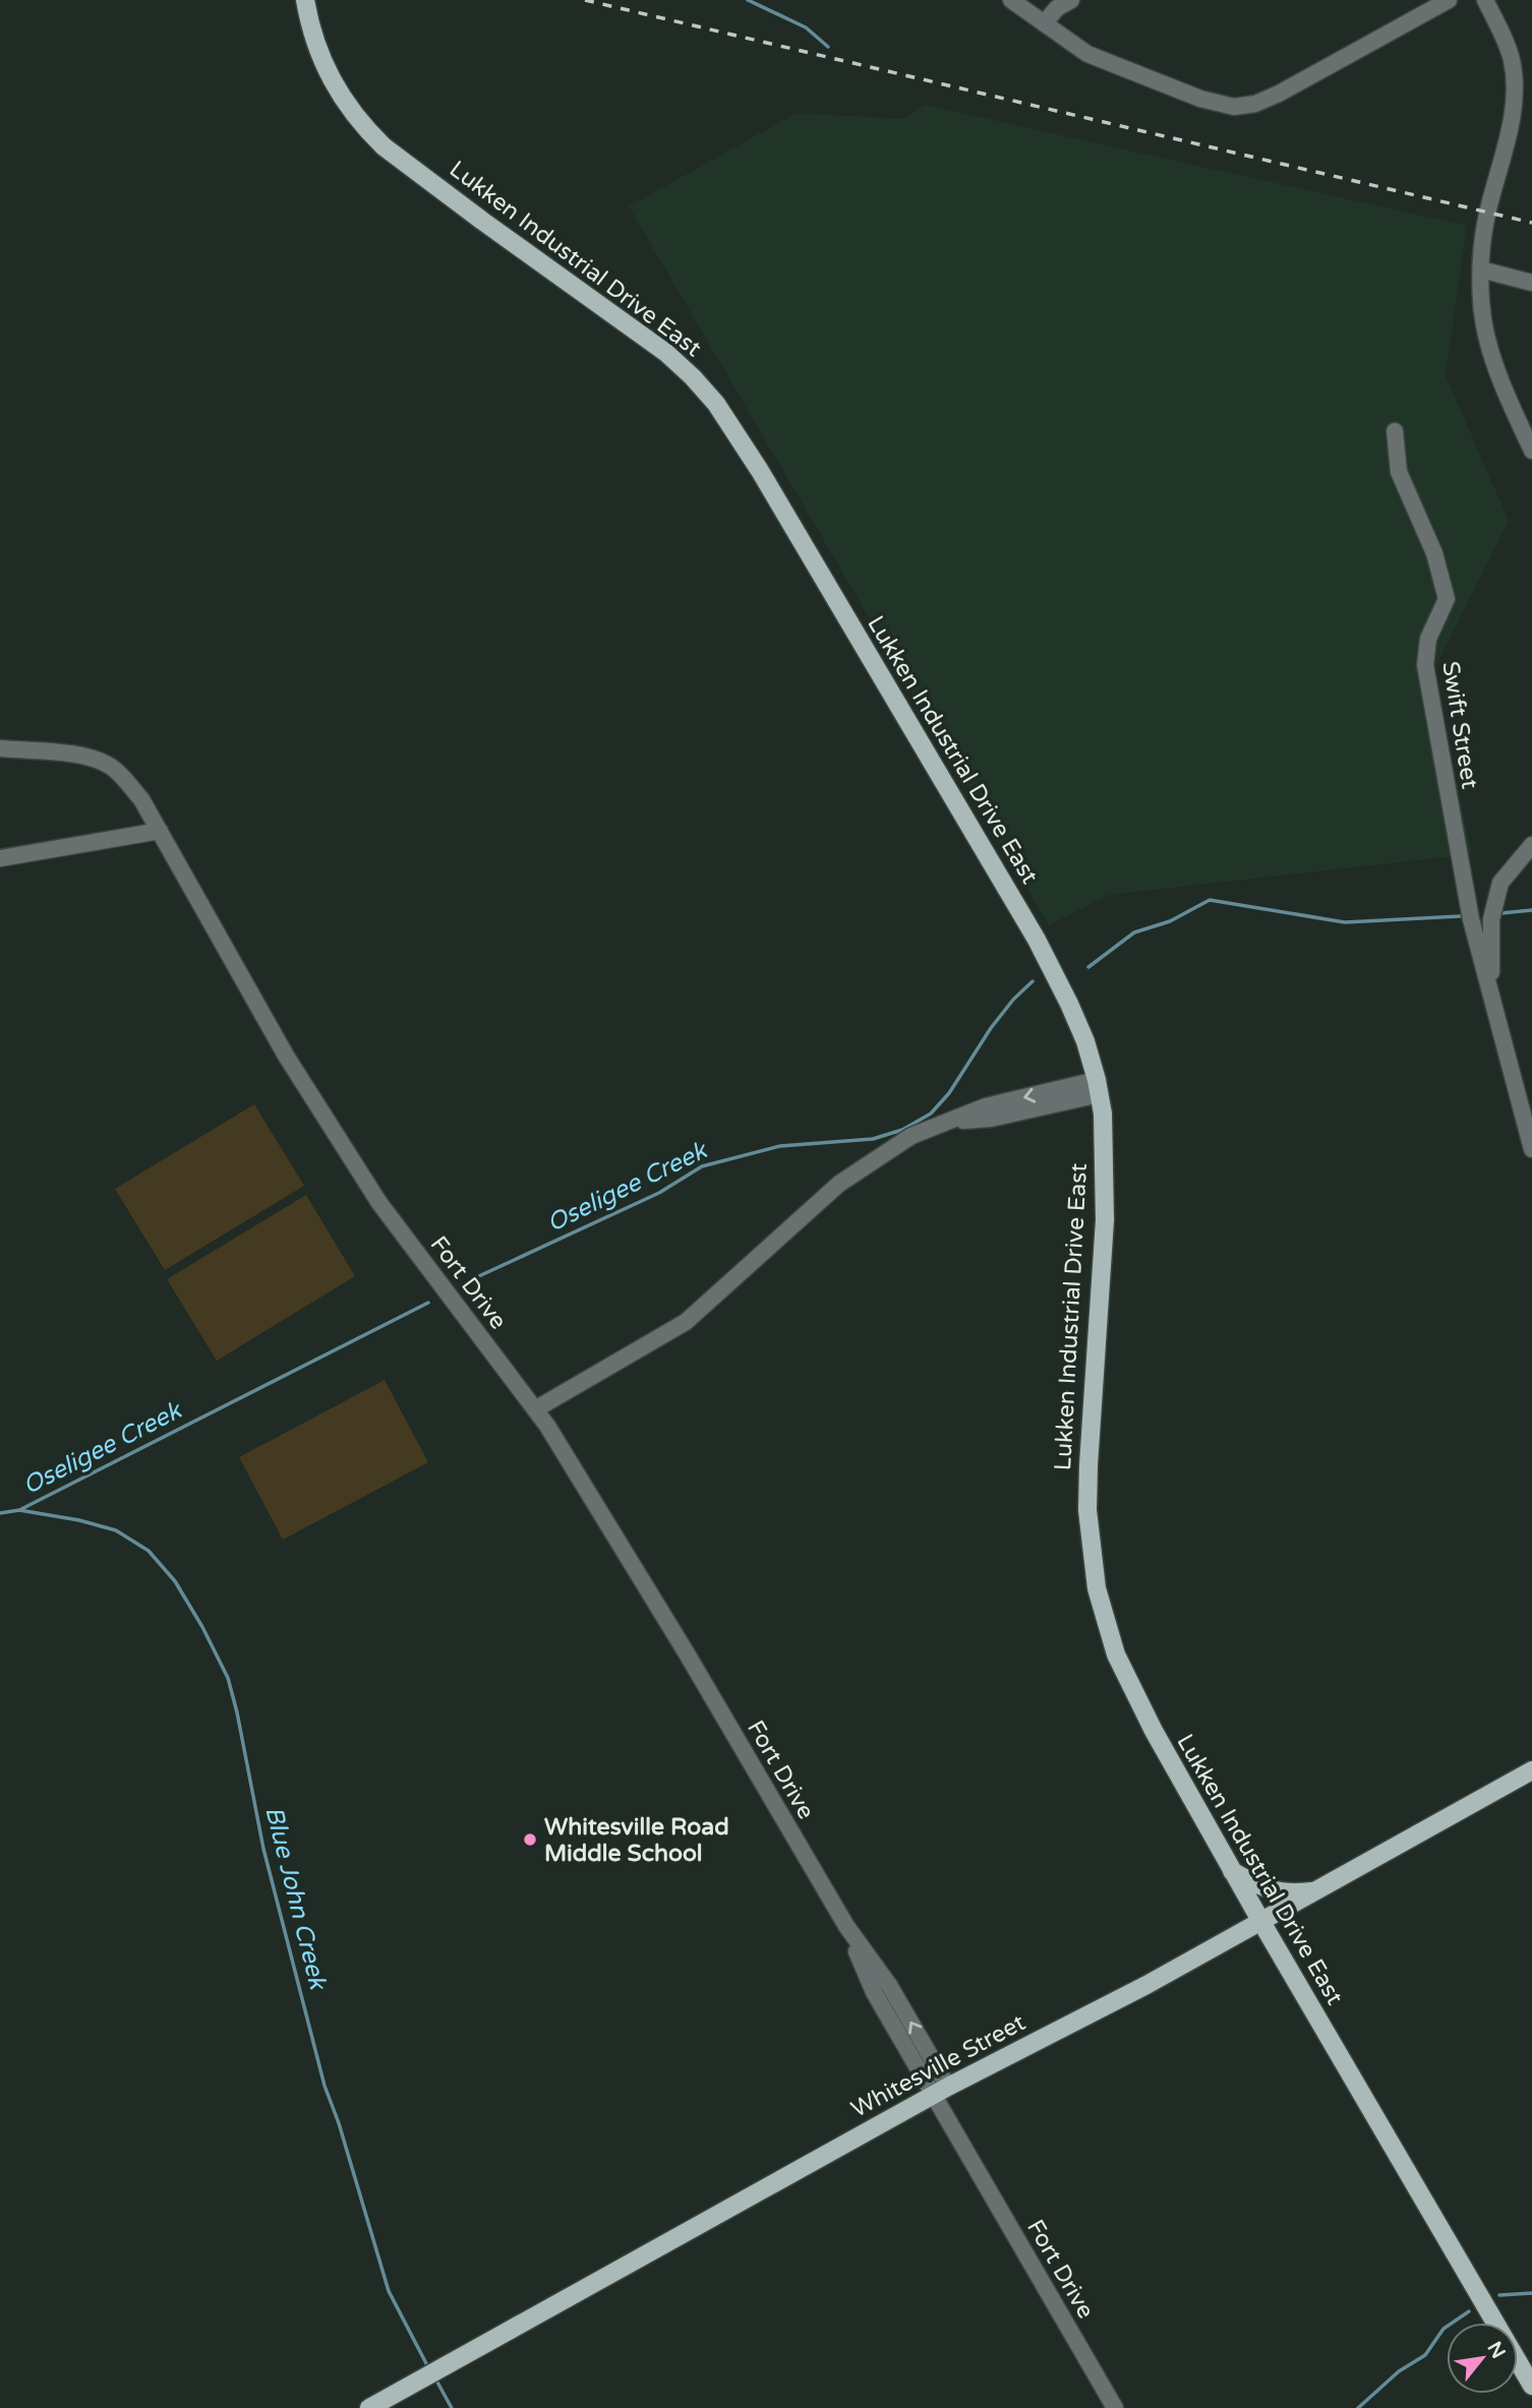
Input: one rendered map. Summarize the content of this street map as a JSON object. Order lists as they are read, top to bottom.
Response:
{
  "streets": {
    "main road": ["Lukken Industrial Drive East", "Whitesville Street"],
    "street": ["Swift Street", "Fort Drive"]
  },
  "crossings": [
    ["Lukken Industrial Drive East", "Whitesville Street"],
    ["Fort Drive", "Whitesville Street"]
  ],
  "water": ["Oseligee Creek", "Blue John Creek"],
  "places": ["Whitesville Road Middle School"],
  "north": "top right"
}
